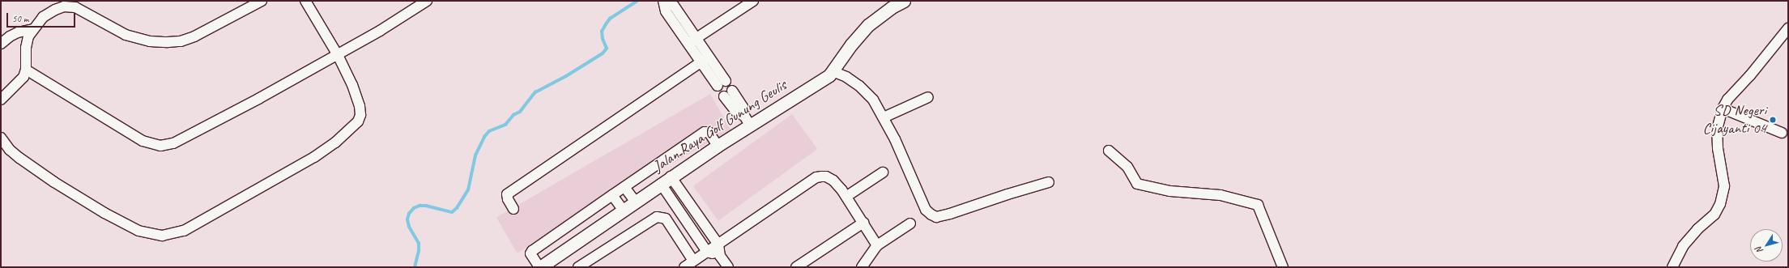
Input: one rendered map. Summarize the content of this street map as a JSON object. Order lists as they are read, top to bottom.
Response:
{
  "streets": {
    "main road": ["Jalan Raya Golf Gunung Geulis"]
  },
  "places": ["SD Negeri Cijayanti 04"],
  "scale_bar": "50 m",
  "north": "bottom left"
}
